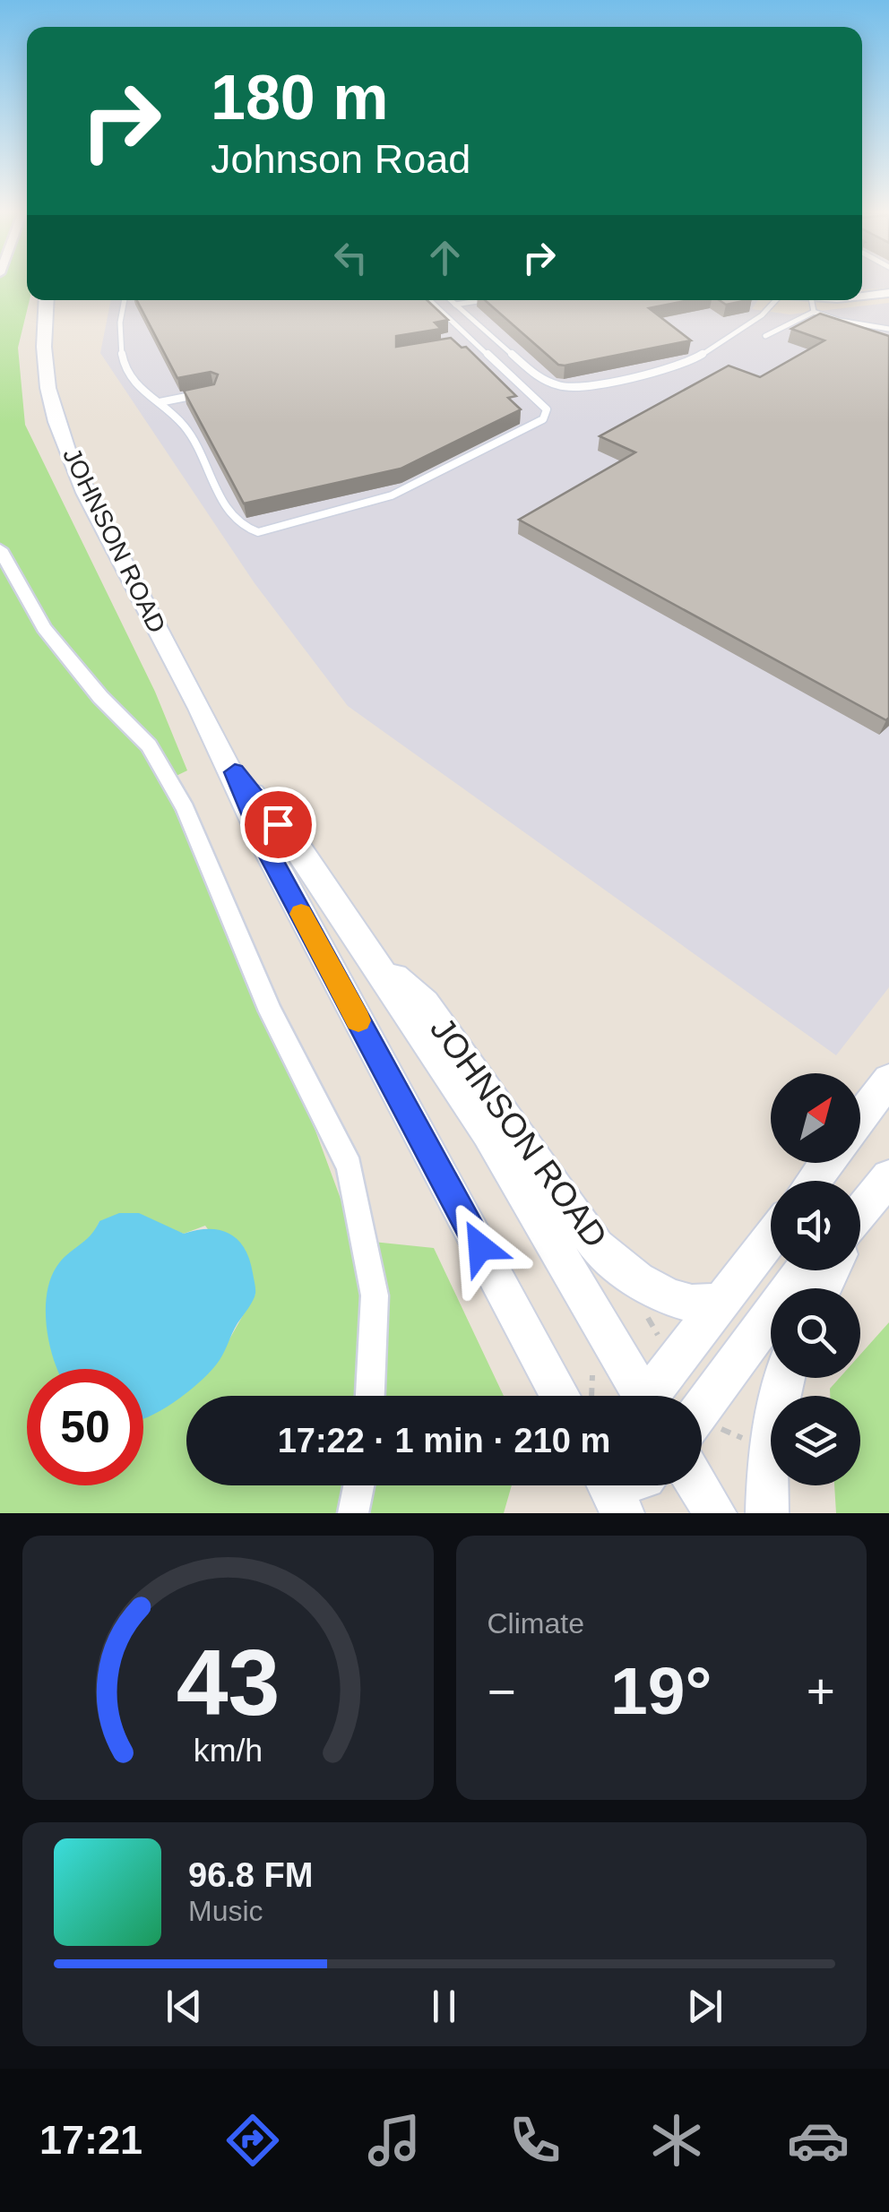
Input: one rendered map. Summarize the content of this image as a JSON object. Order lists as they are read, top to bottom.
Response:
{
  "streets": {
    "main road": ["JOHNSON ROAD"]
  },
  "north": "top right",
  "page": {
    "turn": ["180 m", "Johnson Road"],
    "limit": "50",
    "trip": "17:22 · 1 min · 210 m",
    "tile": "Climate",
    "heat": ["−", "19°", "+"],
    "song": ["96.8 FM", "Music"],
    "tabs": "17:21",
    "gauge": ["43", "km/h"]
  }
}
